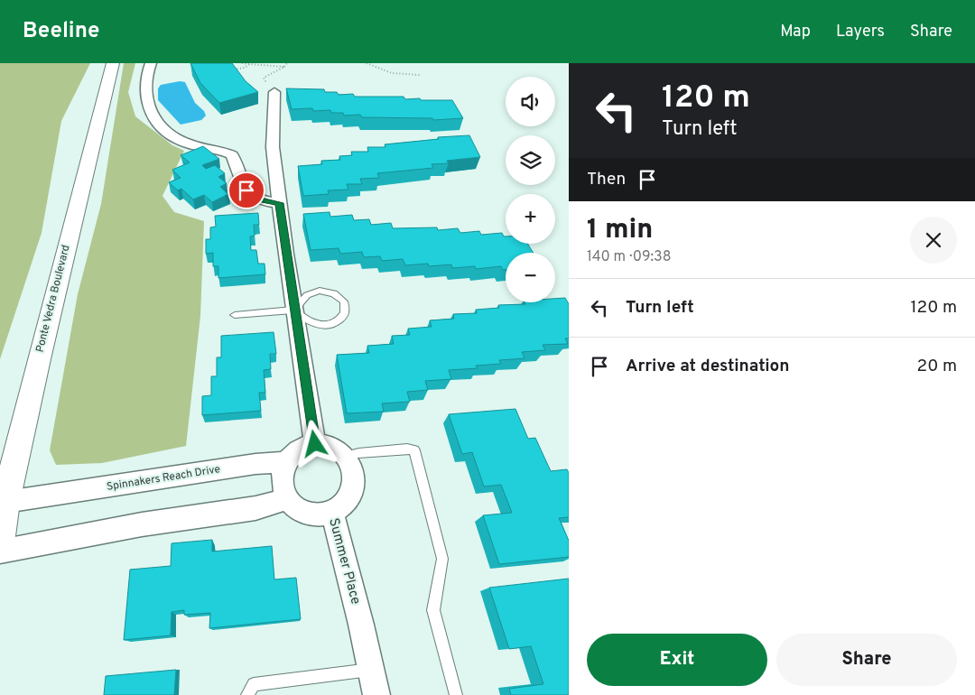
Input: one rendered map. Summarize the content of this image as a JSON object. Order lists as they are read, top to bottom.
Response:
{
  "streets": {
    "street": ["Ponte Vedra Boulevard", "Spinnakers Reach Drive", "Summer Place"]
  },
  "crossings": [
    ["Ponte Vedra Boulevard", "Spinnakers Reach Drive"],
    ["Spinnakers Reach Drive", "Summer Place"]
  ],
  "page": {
    "header": "Beeline",
    "nav": ["Map", "Layers", "Share"],
    "turn": ["120 m", "Turn left"],
    "map_buttons": ["+", "−"],
    "then": "Then",
    "heading": ["1 min", "140 m · 09:38"],
    "list": [
      {
        "name": "Turn left",
        "value": "120 m"
      },
      {
        "name": "Arrive at destination",
        "value": "20 m"
      }
    ],
    "buttons": ["Exit", "Share"]
  }
}
